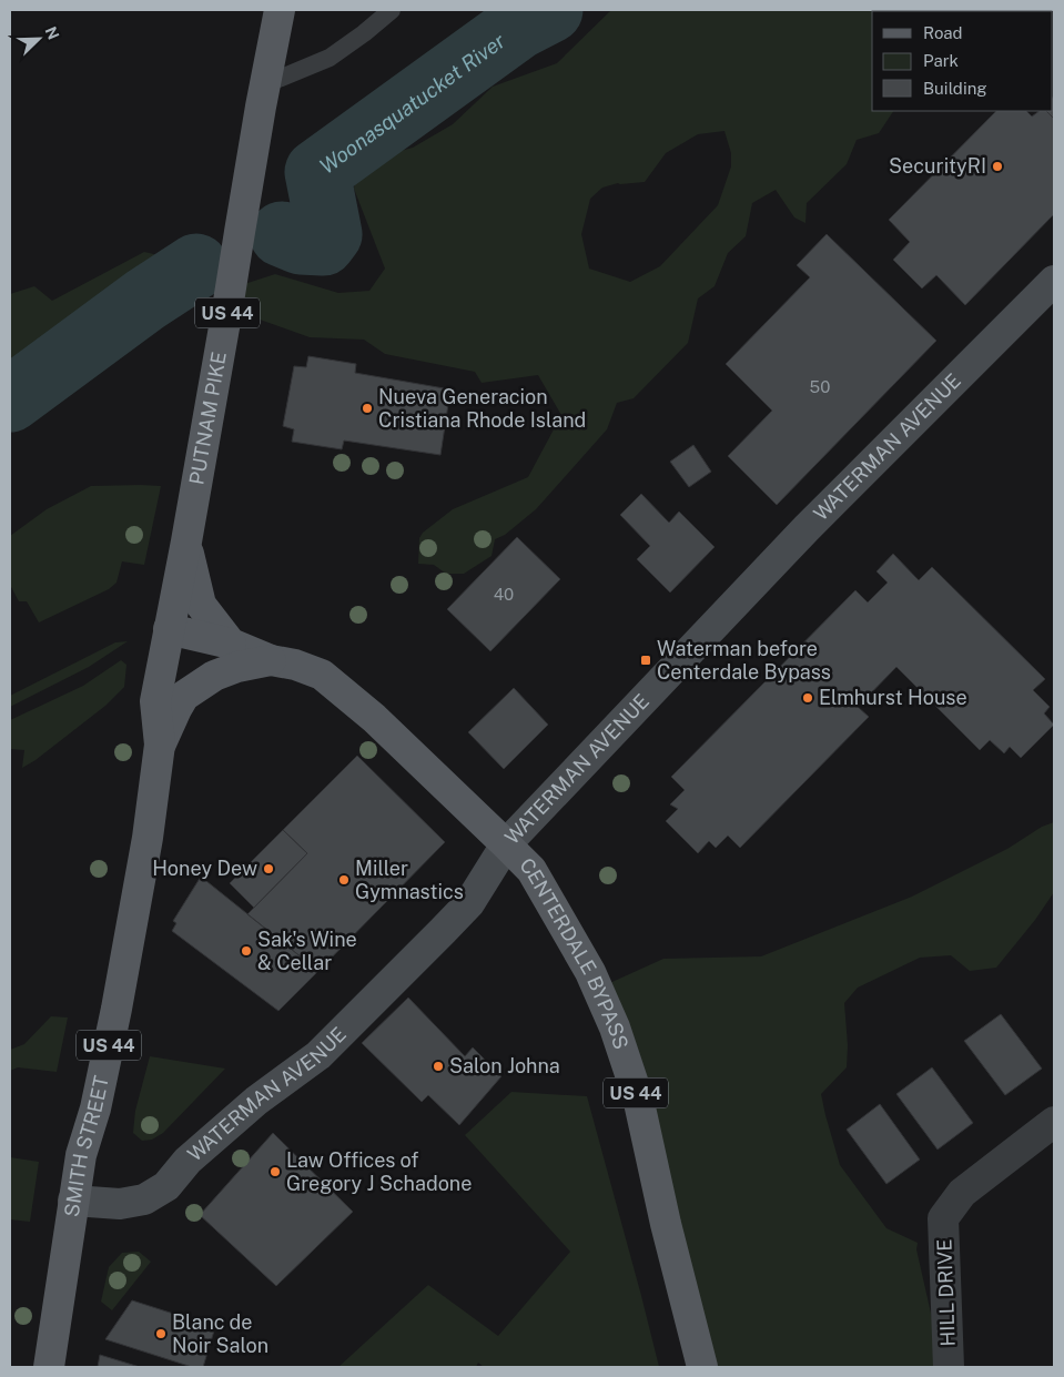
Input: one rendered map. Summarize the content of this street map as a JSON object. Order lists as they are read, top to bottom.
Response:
{
  "streets": {
    "main road": [
      "US 44",
      "PUTNAM PIKE",
      "WATERMAN AVENUE",
      "CENTERDALE BYPASS",
      "SMITH STREET"
    ],
    "street": ["HILL DRIVE"]
  },
  "crossings": [
    ["PUTNAM PIKE", "CENTERDALE BYPASS"],
    ["PUTNAM PIKE", "SMITH STREET"],
    ["WATERMAN AVENUE", "CENTERDALE BYPASS"],
    ["WATERMAN AVENUE", "SMITH STREET"],
    ["CENTERDALE BYPASS", "SMITH STREET"]
  ],
  "water": ["Woonasquatucket River"],
  "places": {
    "other": [
      "SecurityRI",
      "Nueva Generacion Cristiana Rhode Island",
      "Elmhurst House",
      "Honey Dew",
      "Miller Gymnastics",
      "Sak's Wine & Cellar",
      "Salon Johna",
      "Law Offices of Gregory J Schadone",
      "Blanc de Noir Salon"
    ],
    "transit": ["Waterman before Centerdale Bypass"]
  },
  "house_numbers": ["50", "40"],
  "legend": ["Road", "Park", "Building"],
  "north": "top right"
}
